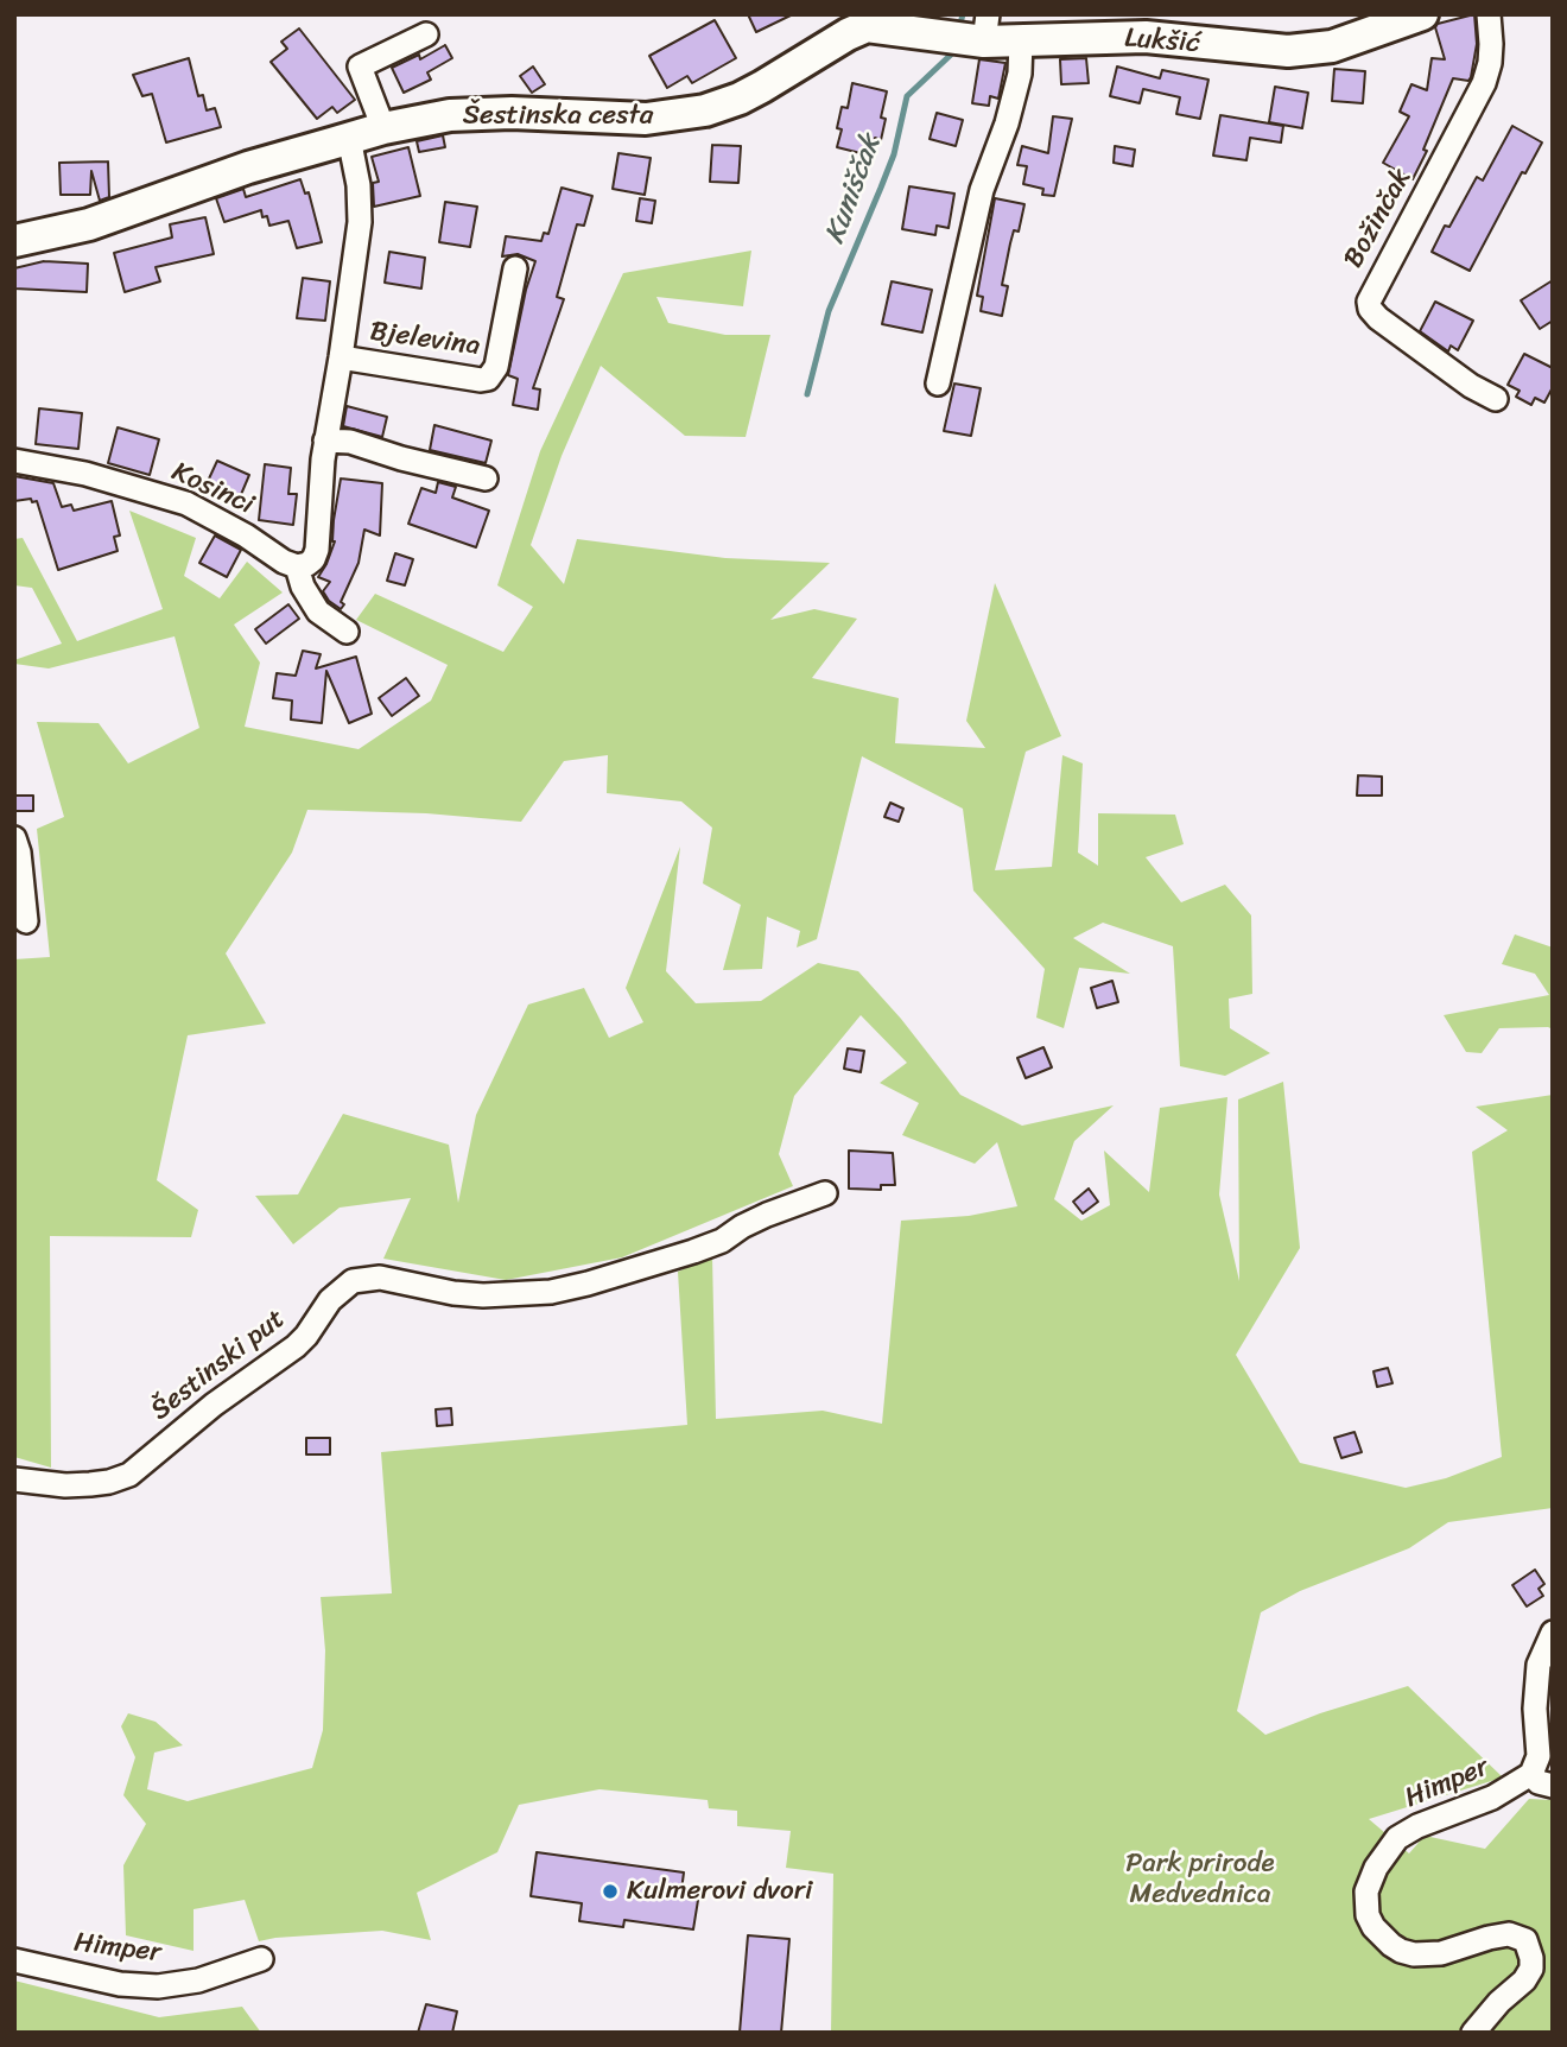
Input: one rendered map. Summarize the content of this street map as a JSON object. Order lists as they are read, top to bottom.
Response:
{
  "streets": {
    "main road": ["Lukšić", "Šestinska cesta"],
    "street": [
      "Božinčak",
      "Bjelevina",
      "Kosinci",
      "Šestinski put",
      "Himper"
    ]
  },
  "crossings": [
    ["Lukšić", "Šestinska cesta"],
    ["Šestinska cesta", "Bjelevina"],
    ["Bjelevina", "Kosinci"]
  ],
  "water": ["Kuniščak"],
  "parks": ["Park prirode Medvednica"],
  "places": ["Kulmerovi dvori"]
}
